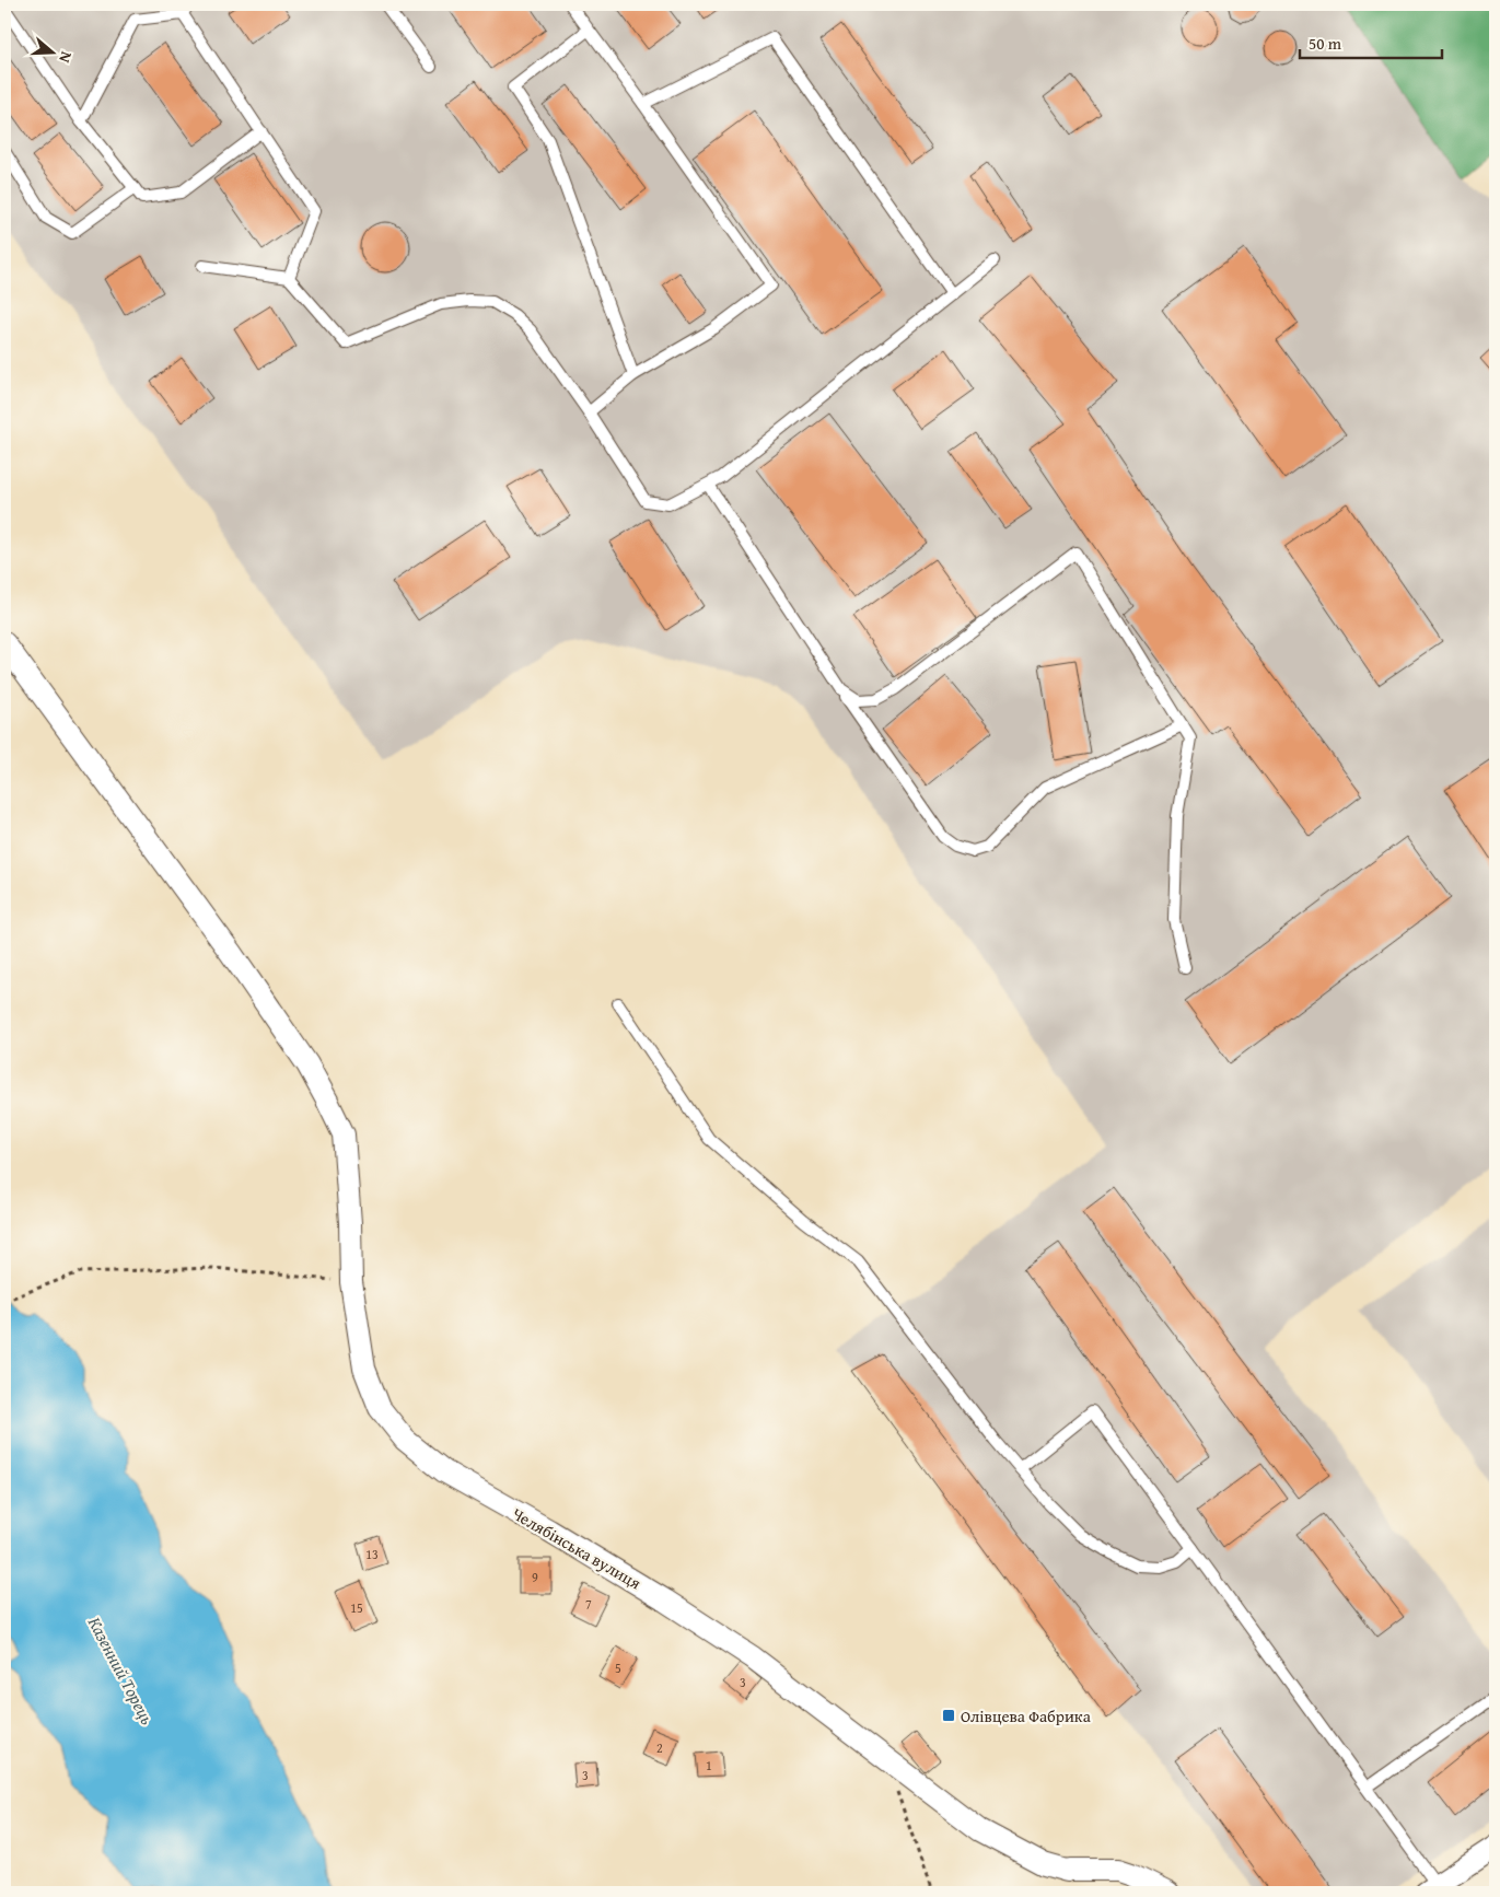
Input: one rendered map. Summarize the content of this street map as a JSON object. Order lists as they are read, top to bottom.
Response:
{
  "streets": {
    "street": ["Челябінська вулиця"]
  },
  "water": ["Казенний Торець"],
  "places": {
    "transit": ["Олівцева Фабрика"]
  },
  "house_numbers": [
    "13",
    "9",
    "7",
    "15",
    "5",
    "3",
    "2",
    "1",
    "3"
  ],
  "scale_bar": "50 m",
  "north": "right"
}
